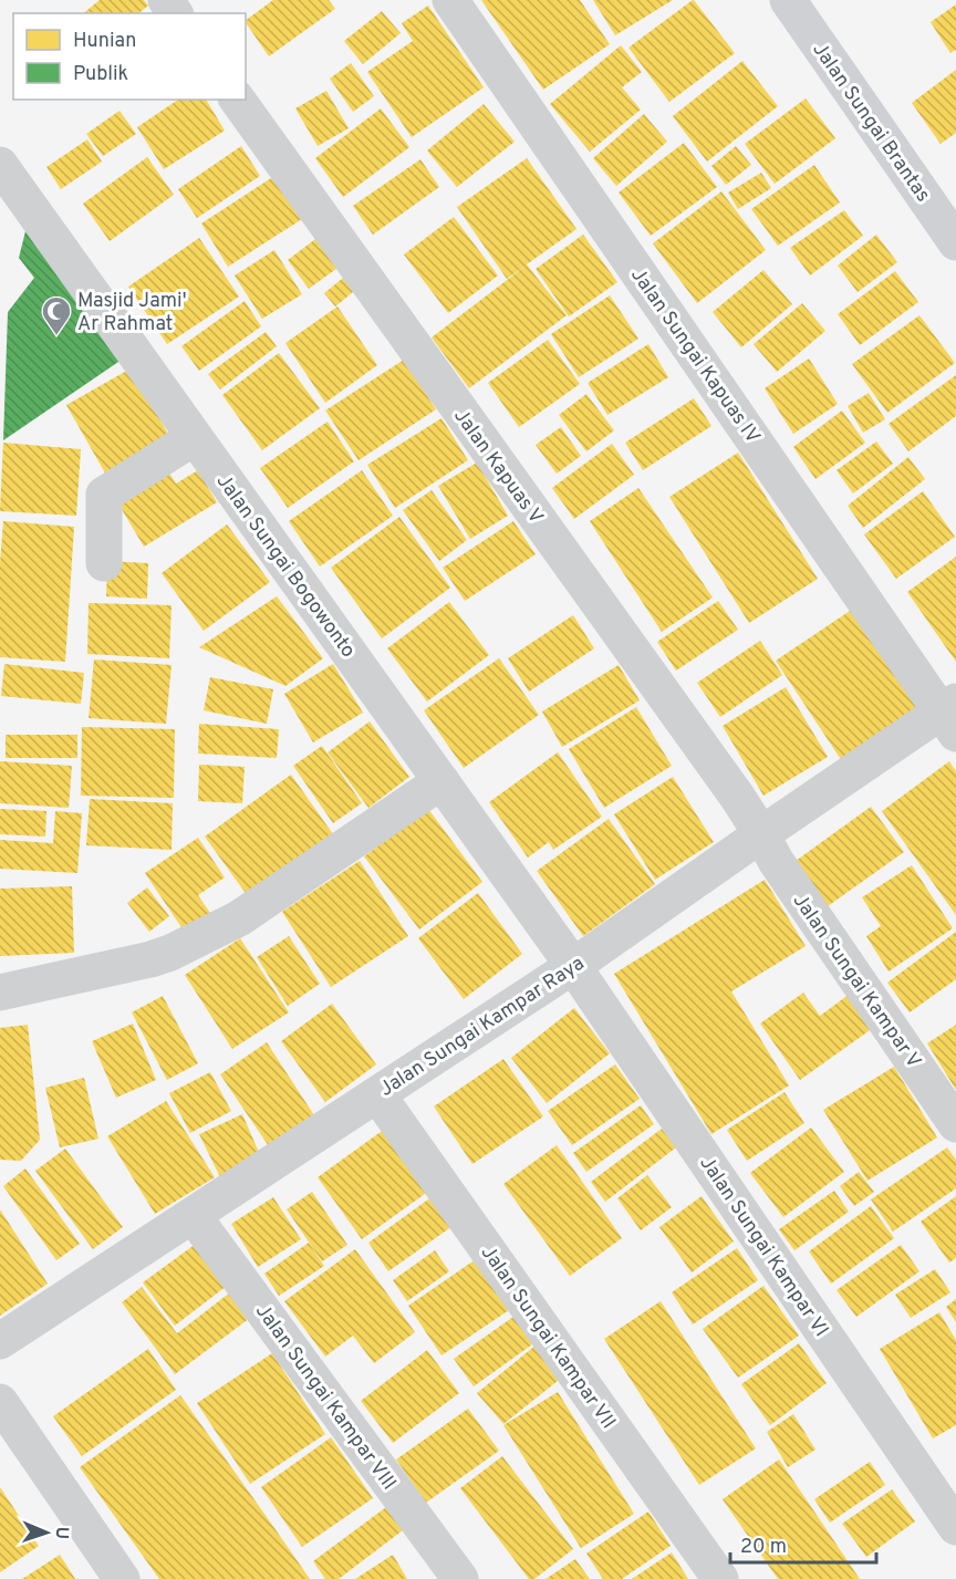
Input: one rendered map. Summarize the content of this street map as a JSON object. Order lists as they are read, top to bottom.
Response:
{
  "streets": {
    "street": [
      "Jalan Sungai Brantas",
      "Jalan Sungai Kapuas IV",
      "Jalan Kapuas V",
      "Jalan Sungai Bogowonto",
      "Jalan Sungai Kampar V",
      "Jalan Sungai Kampar Raya",
      "Jalan Sungai Kampar VI",
      "Jalan Sungai Kampar VII",
      "Jalan Sungai Kampar VIII"
    ]
  },
  "crossings": [
    ["Jalan Sungai Kapuas IV", "Jalan Sungai Kampar Raya"],
    ["Jalan Kapuas V", "Jalan Sungai Kampar V"],
    ["Jalan Kapuas V", "Jalan Sungai Kampar Raya"],
    ["Jalan Sungai Bogowonto", "Jalan Sungai Kampar Raya"],
    ["Jalan Sungai Bogowonto", "Jalan Sungai Kampar VI"],
    ["Jalan Sungai Kampar V", "Jalan Sungai Kampar Raya"],
    ["Jalan Sungai Kampar Raya", "Jalan Sungai Kampar VI"],
    ["Jalan Sungai Kampar Raya", "Jalan Sungai Kampar VII"],
    ["Jalan Sungai Kampar Raya", "Jalan Sungai Kampar VIII"]
  ],
  "places": {
    "mosque": ["Masjid Jami' Ar Rahmat"]
  },
  "legend": ["Hunian", "Publik"],
  "scale_bar": "20 m",
  "north": "right"
}
